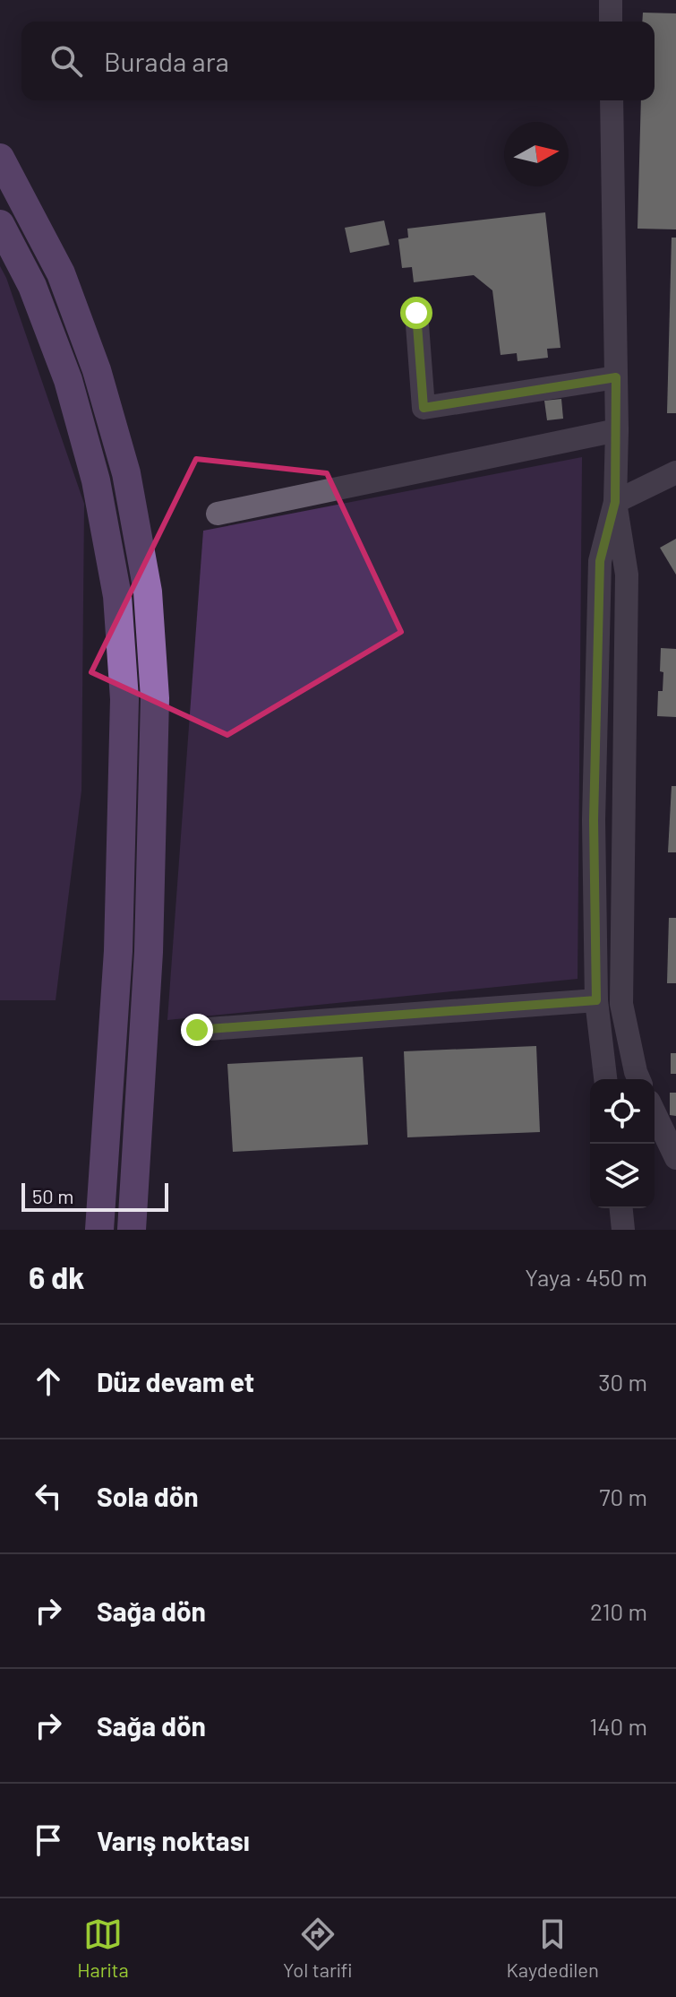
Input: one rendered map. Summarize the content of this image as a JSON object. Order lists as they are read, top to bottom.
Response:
{
  "scale_bar": "50 m",
  "north": "right",
  "page": {
    "search": "Burada ara",
    "scale": "50 m",
    "heading": ["6 dk", "Yaya · 450 m"],
    "list": [
      ["Düz devam et", "30 m"],
      ["Sola dön", "70 m"],
      ["Sağa dön", "210 m"],
      ["Sağa dön", "140 m"],
      "Varış noktası"
    ],
    "nav": ["Harita", "Yol tarifi", "Kaydedilen"]
  }
}
